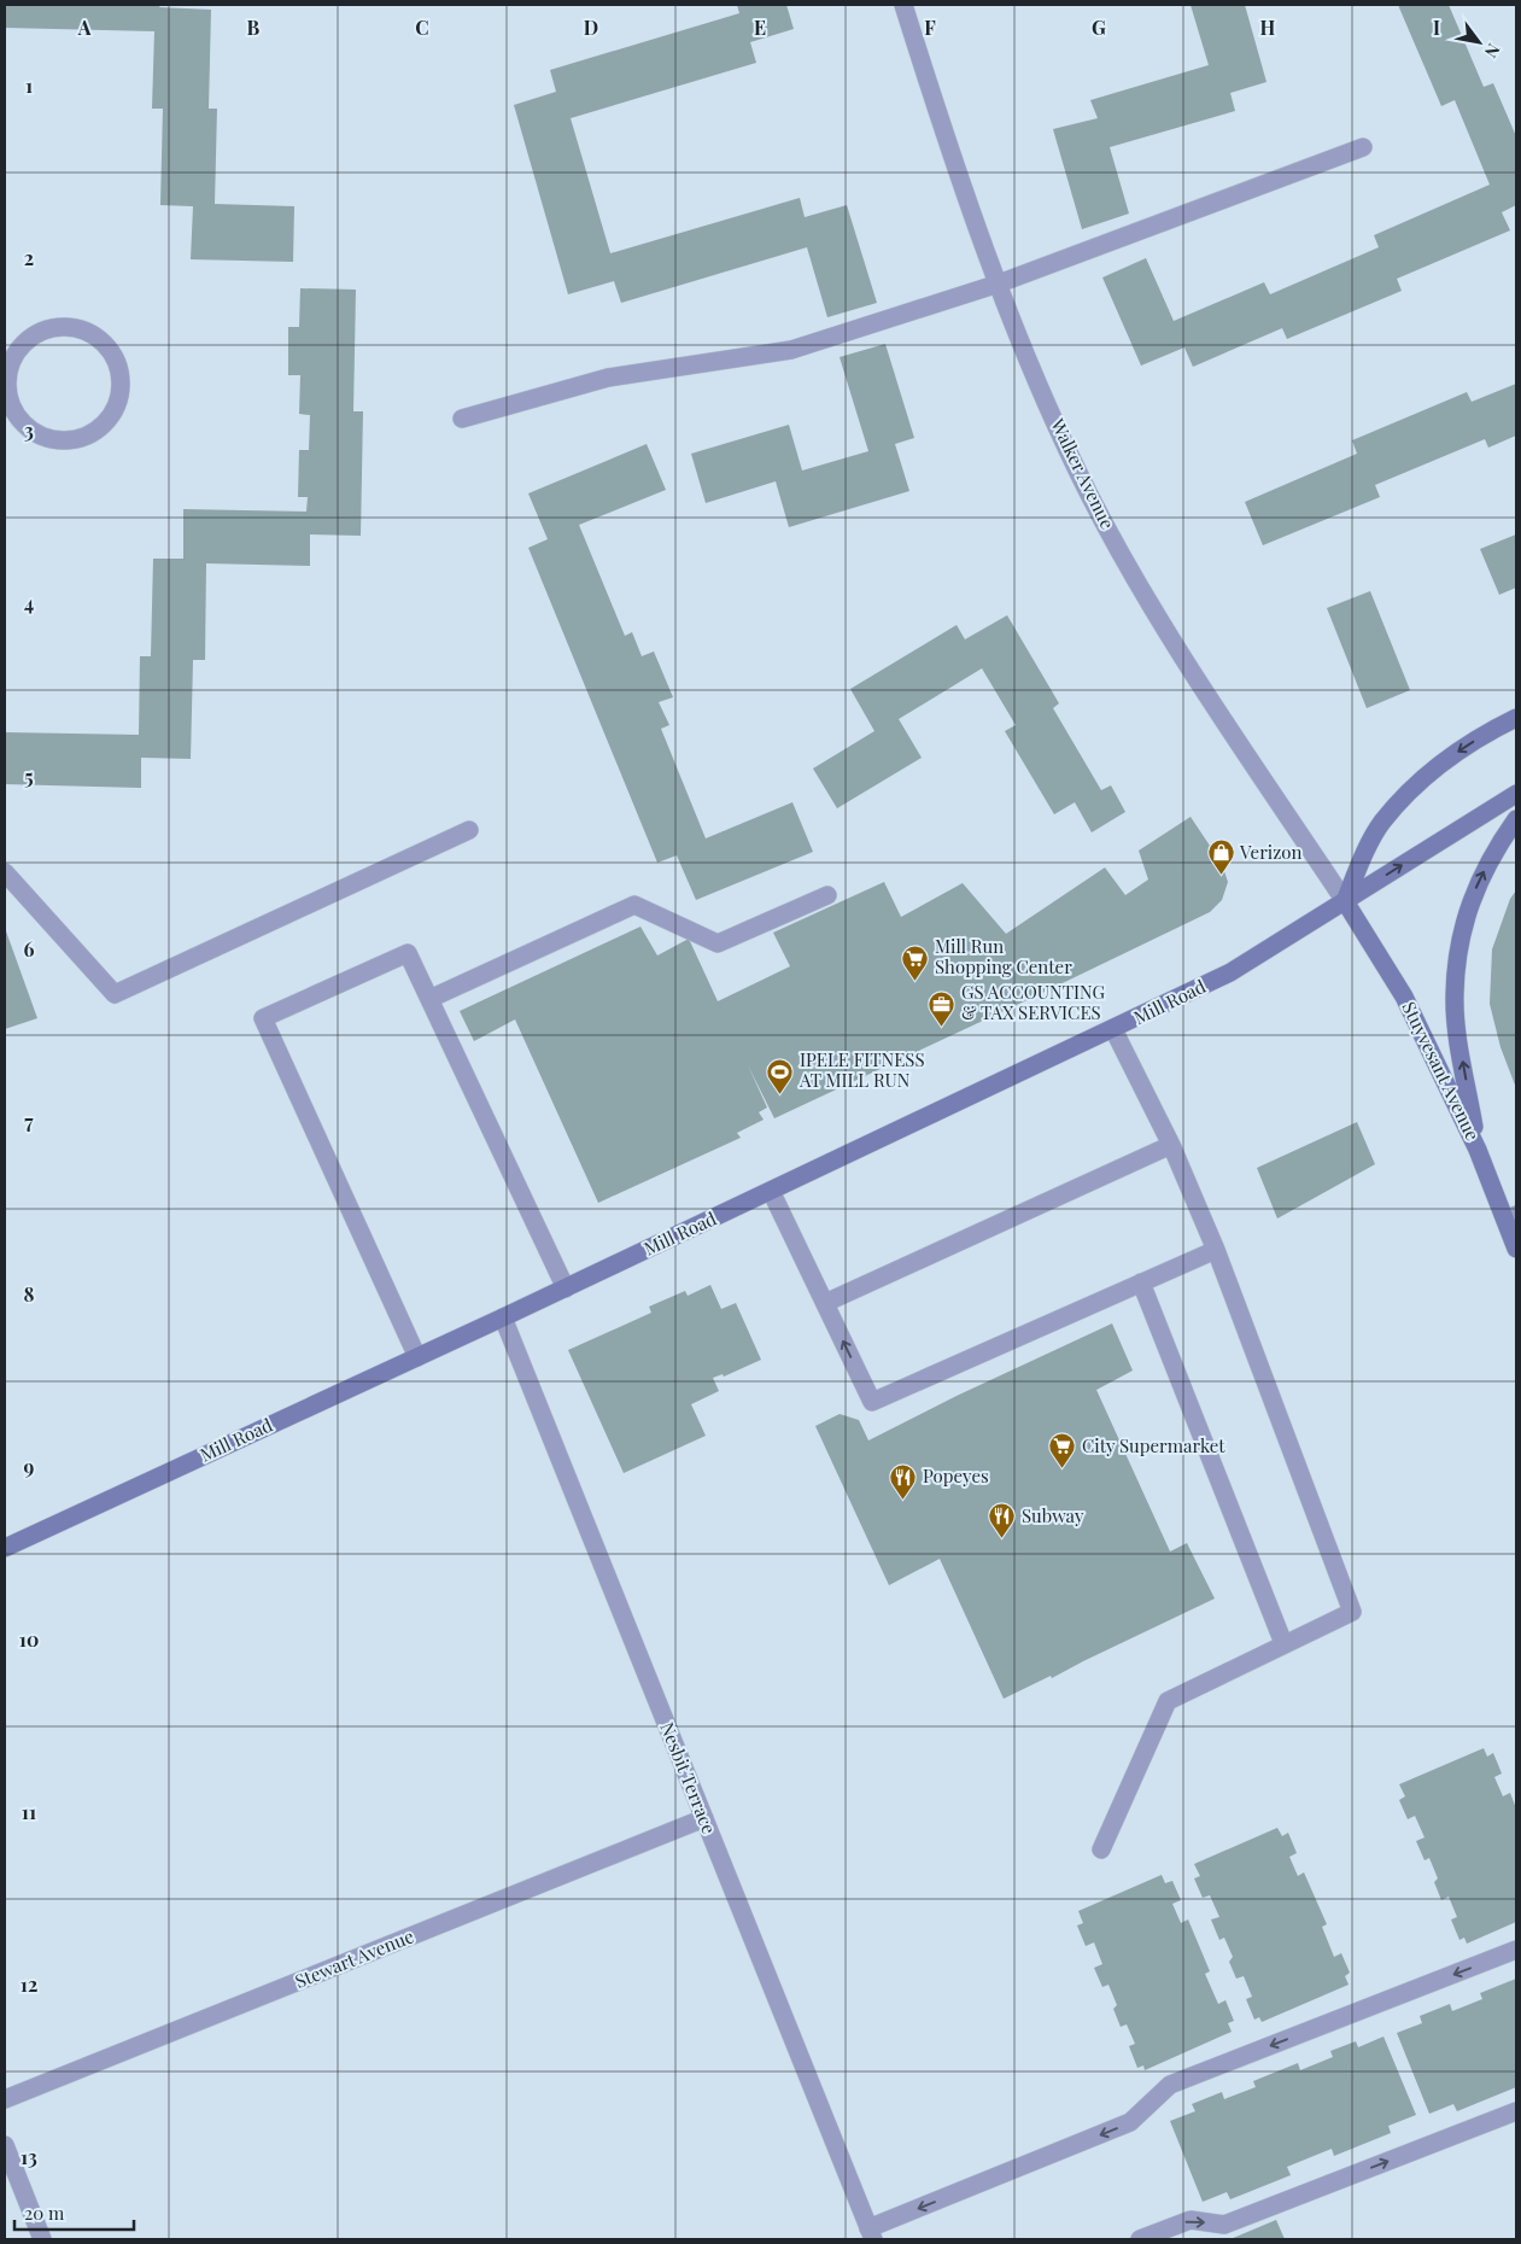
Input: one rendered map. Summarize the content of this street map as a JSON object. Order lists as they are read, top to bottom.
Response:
{
  "streets": {
    "street": [
      "Walker Avenue",
      "Mill Road",
      "Stuyvesant Avenue",
      "Nesbit Terrace",
      "Stewart Avenue"
    ]
  },
  "crossings": [
    ["Walker Avenue", "Mill Road"],
    ["Walker Avenue", "Stuyvesant Avenue"],
    ["Mill Road", "Stuyvesant Avenue"],
    ["Mill Road", "Nesbit Terrace"],
    ["Nesbit Terrace", "Stewart Avenue"]
  ],
  "places": {
    "shop": ["Verizon"],
    "supermarket": ["Mill Run Shopping Center", "City Supermarket"],
    "office": ["GS ACCOUNTING & TAX SERVICES"],
    "sports": ["IPELE FITNESS AT MILL RUN"],
    "restaurant": ["Popeyes", "Subway"]
  },
  "scale_bar": "20 m",
  "north": "bottom right",
  "grid": {
    "columns": [
      "A",
      "B",
      "C",
      "D",
      "E",
      "F",
      "G",
      "H",
      "I"
    ],
    "rows": [
      "1",
      "2",
      "3",
      "4",
      "5",
      "6",
      "7",
      "8",
      "9",
      "10",
      "11",
      "12",
      "13"
    ]
  }
}
